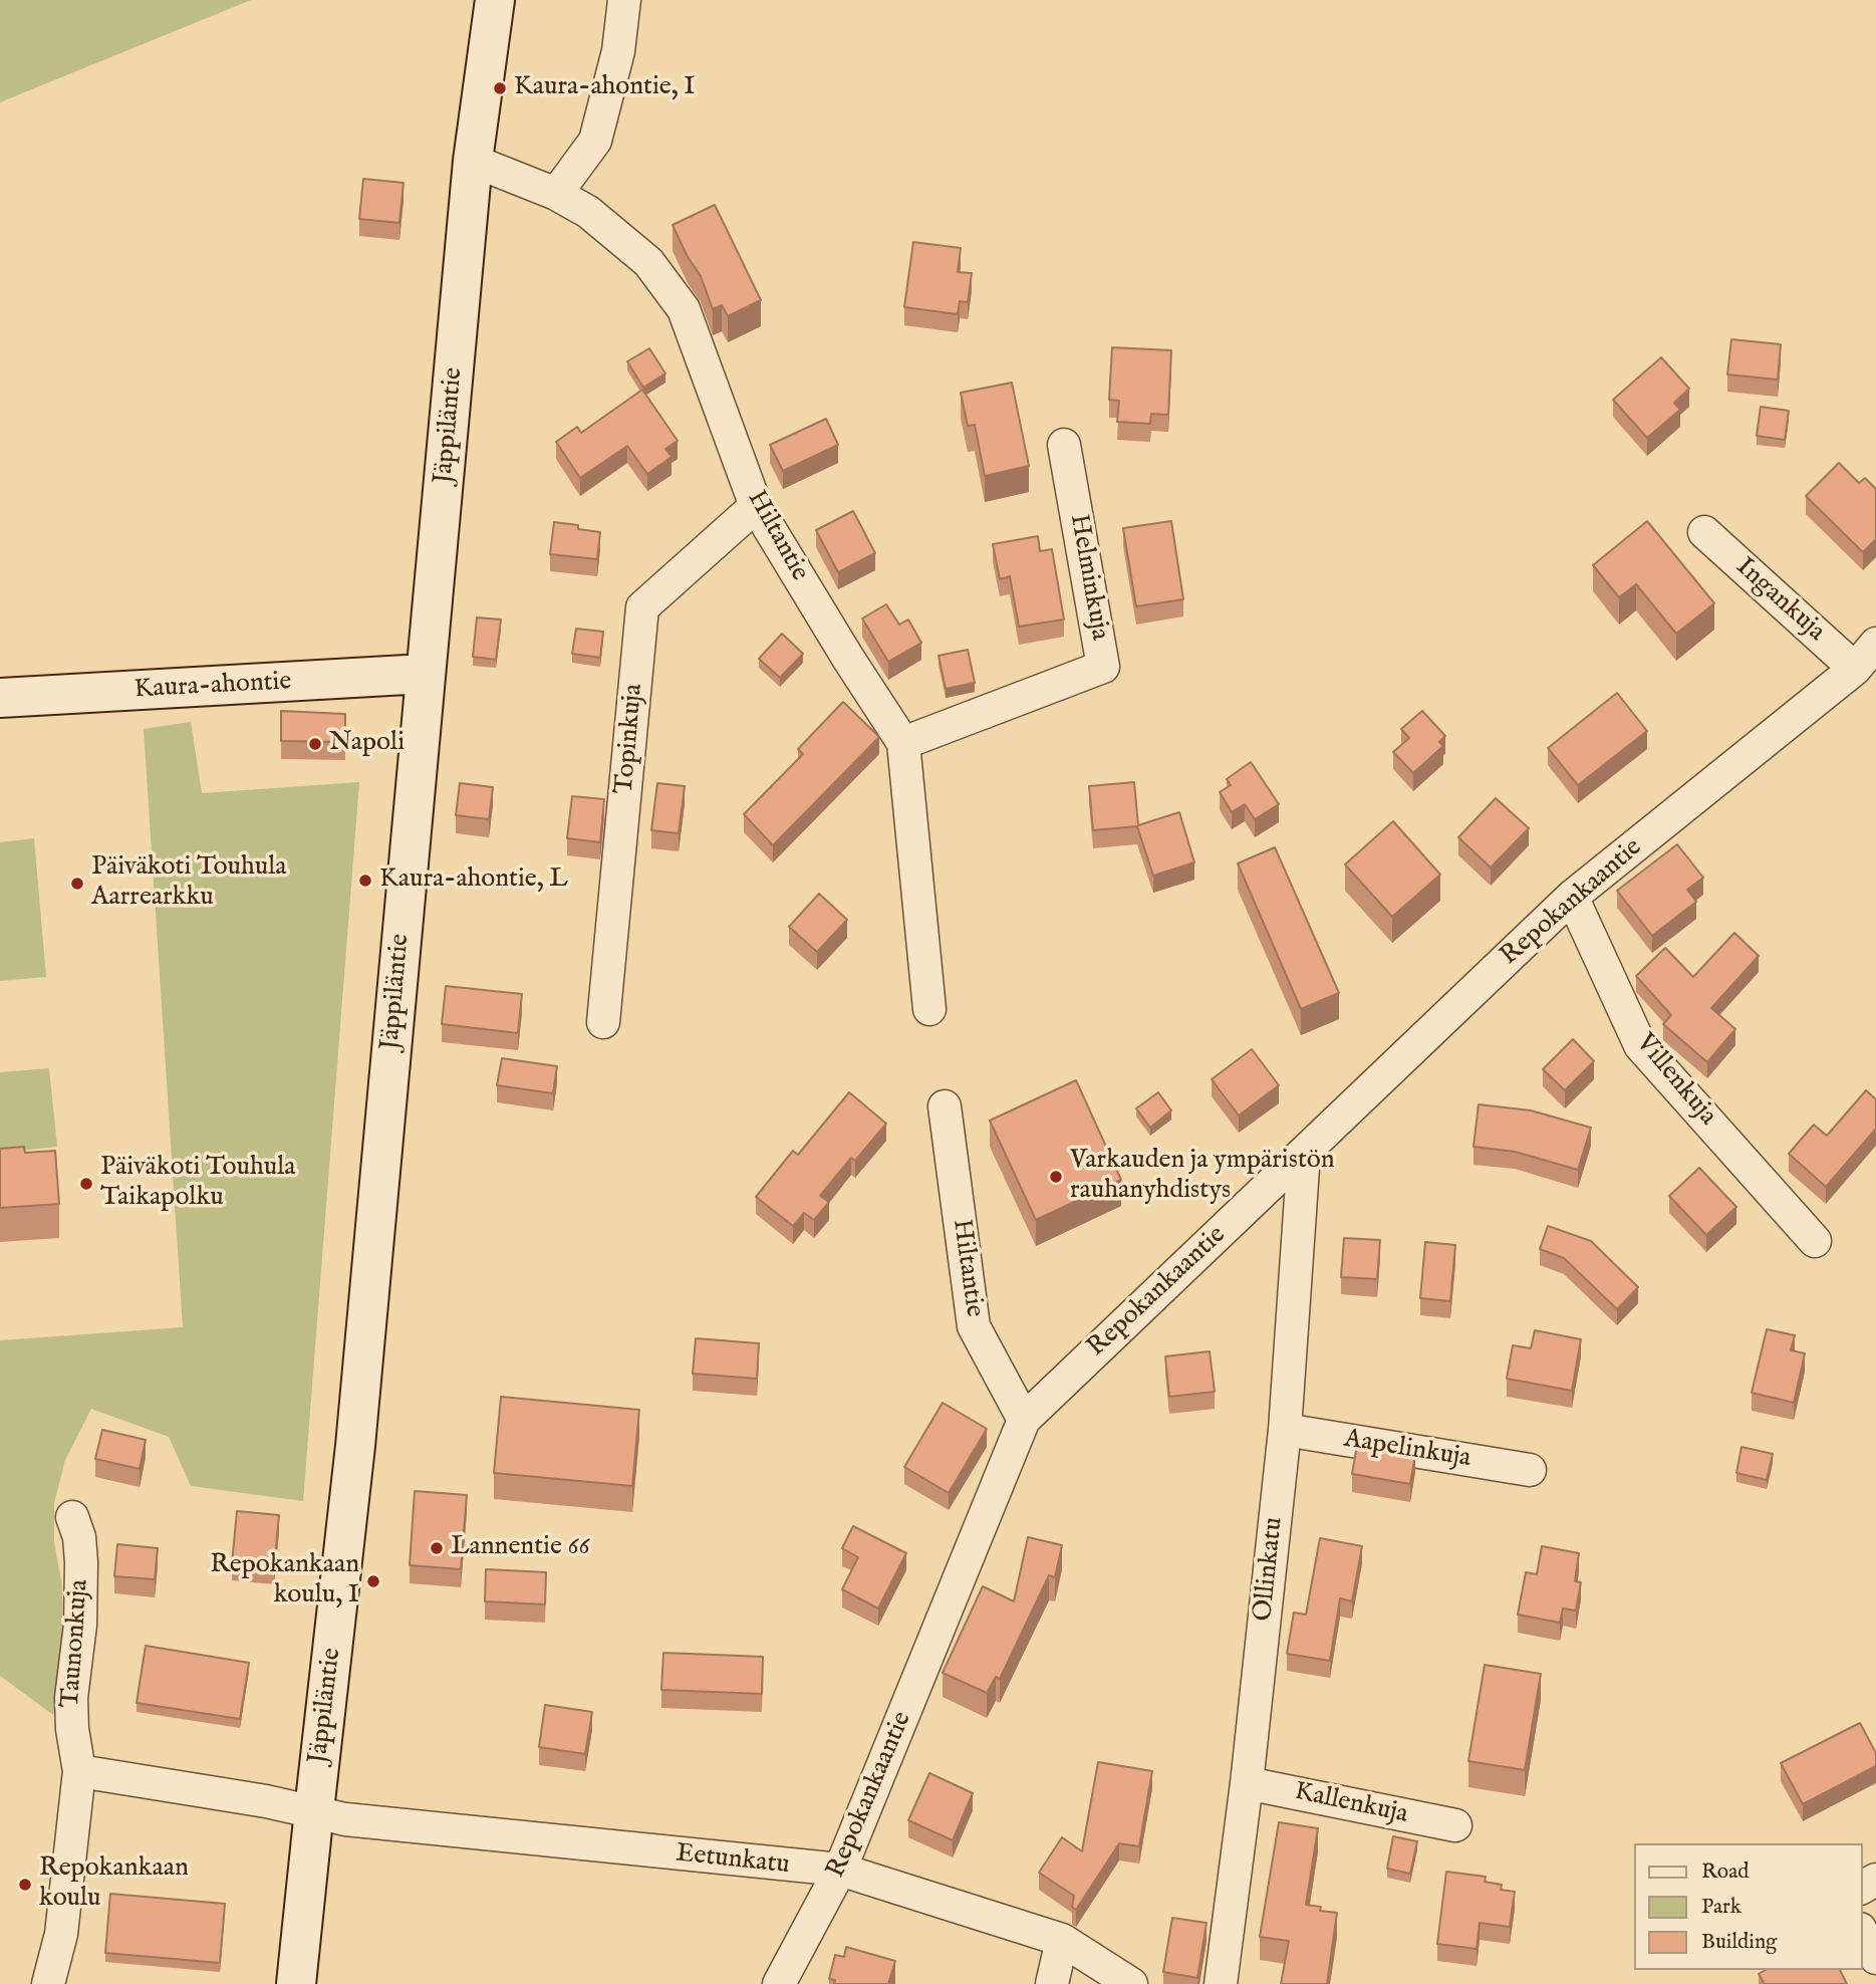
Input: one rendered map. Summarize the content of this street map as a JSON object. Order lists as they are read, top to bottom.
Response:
{
  "streets": {
    "main road": ["Jäppiläntie", "Kaura-ahontie"],
    "street": [
      "Hiltantie",
      "Helminkuja",
      "Ingankuja",
      "Topinkuja",
      "Repokankaantie",
      "Villenkuja",
      "Aapelinkuja",
      "Ollinkatu",
      "Taunonkuja",
      "Kallenkuja",
      "Eetunkatu"
    ]
  },
  "crossings": [
    ["Jäppiläntie", "Hiltantie"],
    ["Jäppiläntie", "Kaura-ahontie"],
    ["Jäppiläntie", "Eetunkatu"],
    ["Hiltantie", "Helminkuja"],
    ["Hiltantie", "Topinkuja"],
    ["Hiltantie", "Repokankaantie"],
    ["Ingankuja", "Repokankaantie"],
    ["Repokankaantie", "Villenkuja"],
    ["Repokankaantie", "Ollinkatu"],
    ["Repokankaantie", "Eetunkatu"],
    ["Aapelinkuja", "Ollinkatu"],
    ["Ollinkatu", "Kallenkuja"]
  ],
  "places": [
    "Kaura-ahontie, I",
    "Napoli",
    "Kaura-ahontie, L",
    "Päiväkoti Touhula Aarrearkku",
    "Varkauden ja ympäristön rauhanyhdistys",
    "Päiväkoti Touhula Taikapolku",
    "Lannentie 66",
    "Repokankaan koulu, I",
    "Repokankaan koulu"
  ],
  "legend": ["Road", "Park", "Building"]
}
